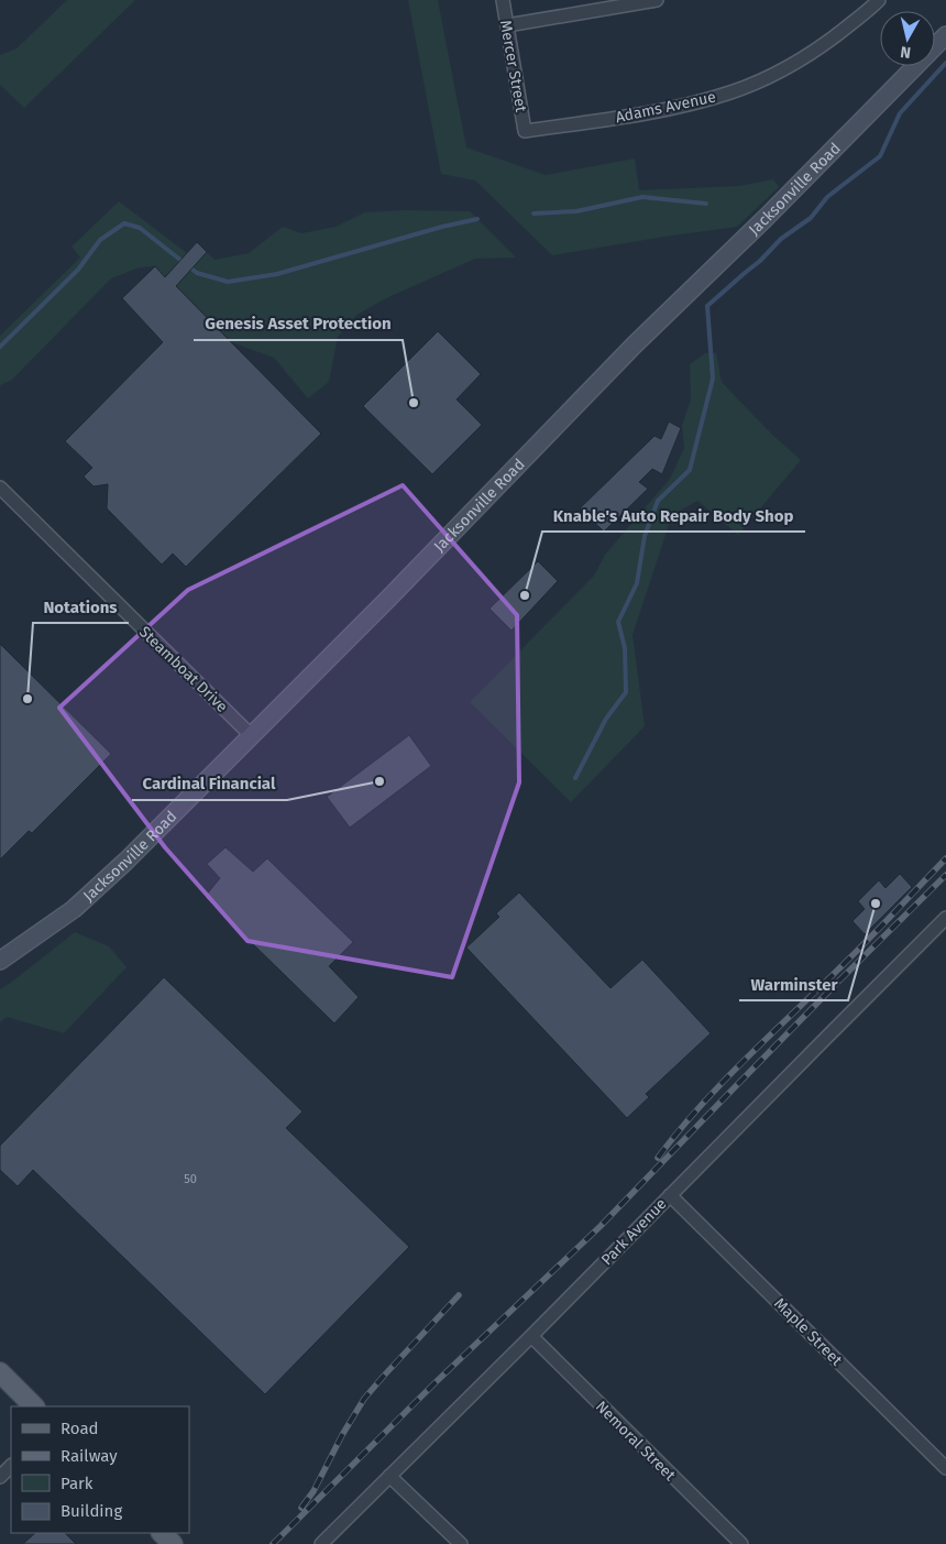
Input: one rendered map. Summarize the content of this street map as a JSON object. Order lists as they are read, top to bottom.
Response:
{
  "streets": {
    "main road": ["Jacksonville Road"],
    "street": [
      "Mercer Street",
      "Adams Avenue",
      "Steamboat Drive",
      "Park Avenue",
      "Maple Street",
      "Nemoral Street"
    ]
  },
  "crossings": [
    ["Mercer Street", "Adams Avenue"],
    ["Jacksonville Road", "Steamboat Drive"],
    ["Park Avenue", "Maple Street"],
    ["Park Avenue", "Nemoral Street"]
  ],
  "places": [
    "Genesis Asset Protection",
    "Knable's Auto Repair Body Shop",
    "Notations",
    "Cardinal Financial",
    "Warminster"
  ],
  "house_numbers": ["50"],
  "legend": [
    "Road",
    "Railway",
    "Park",
    "Building"
  ],
  "north": "bottom"
}
